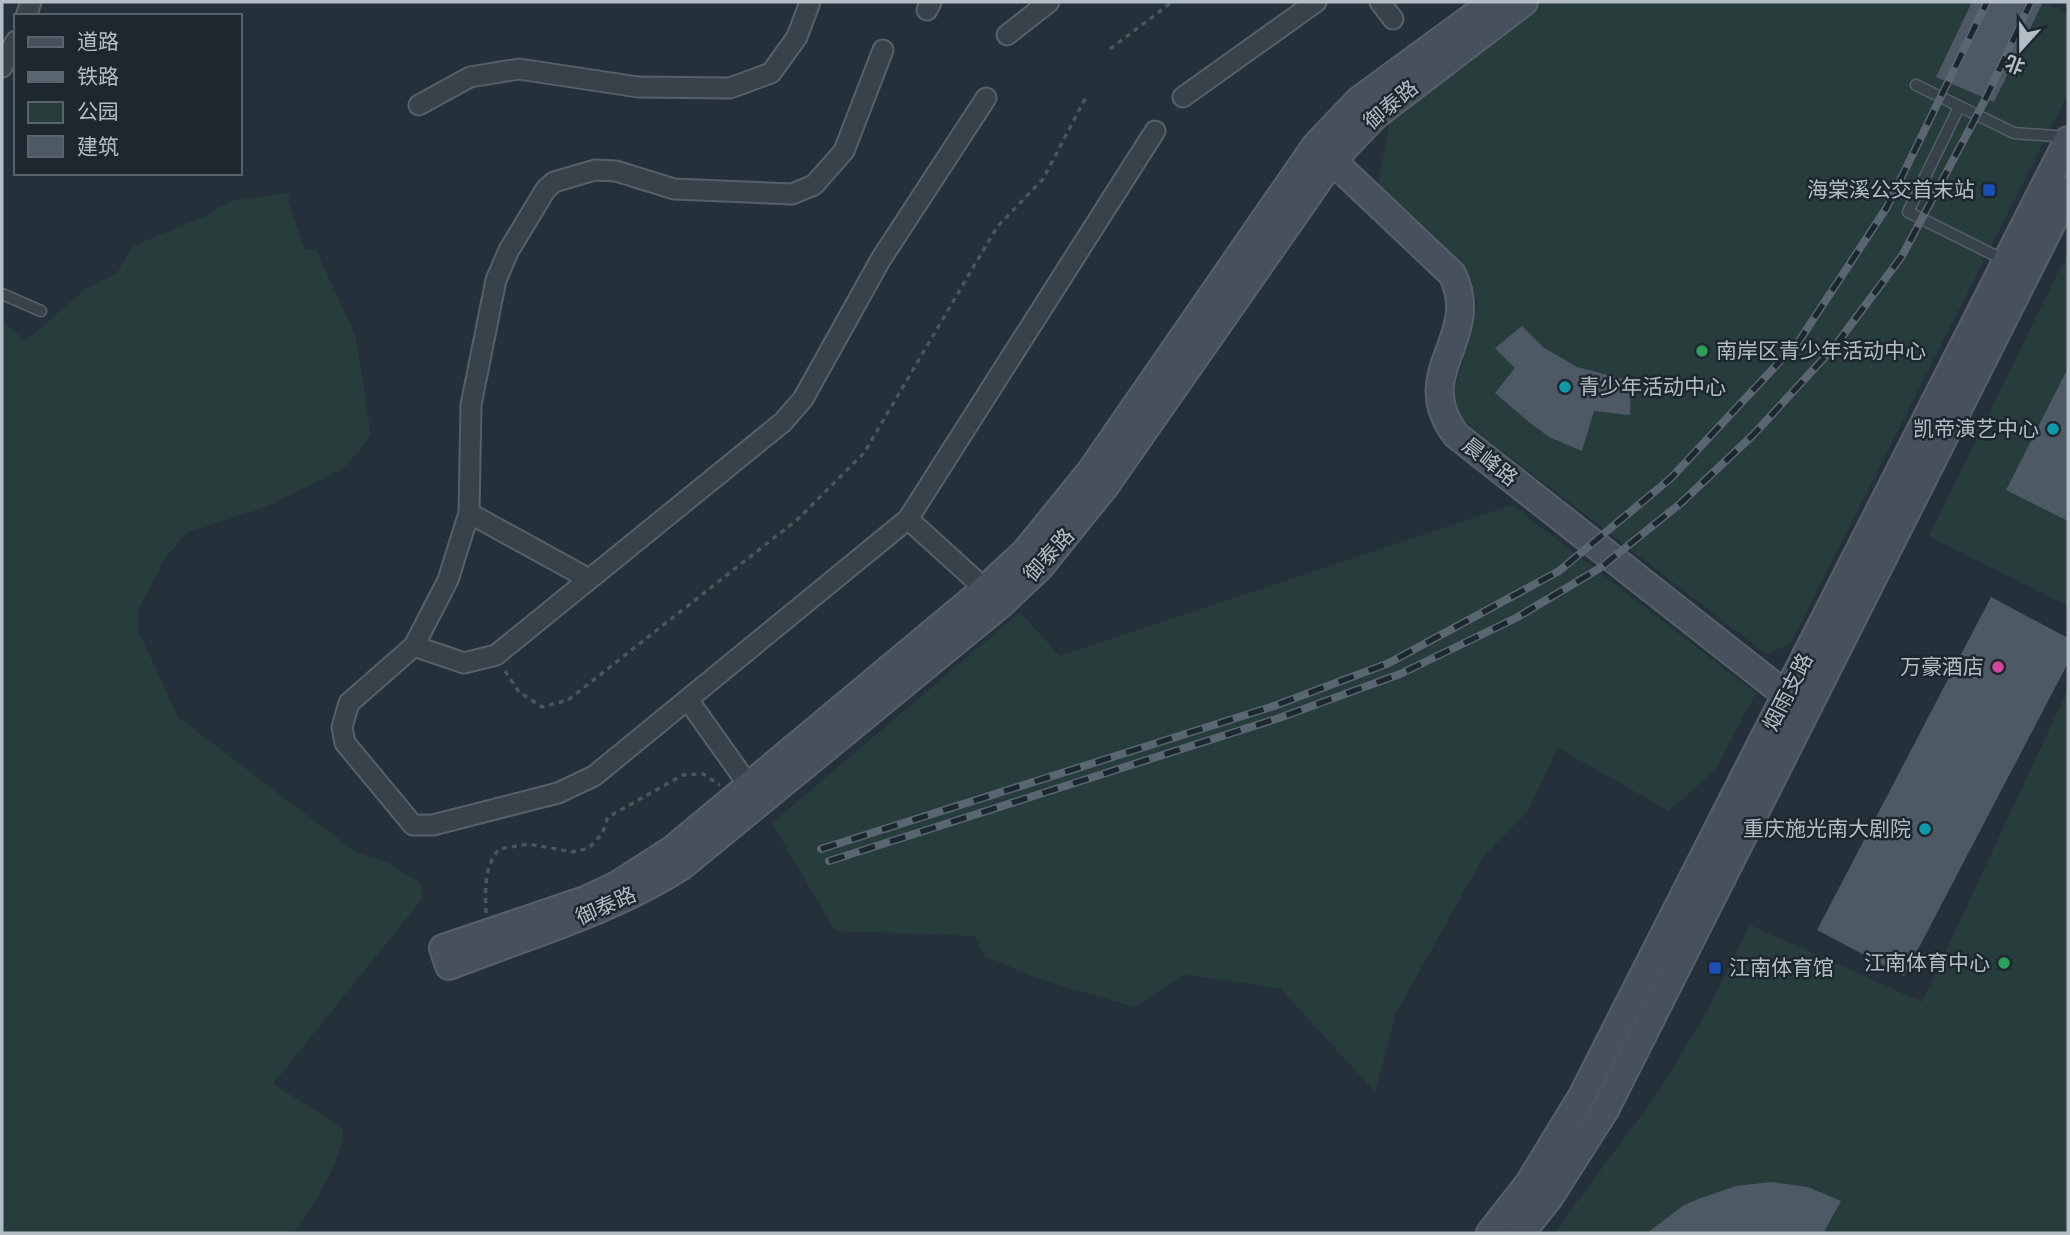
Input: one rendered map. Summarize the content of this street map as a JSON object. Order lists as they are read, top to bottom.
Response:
{
  "streets": {
    "street": ["御泰路", "晨峰路", "烟雨支路"]
  },
  "crossings": [
    ["御泰路", "晨峰路"],
    ["晨峰路", "烟雨支路"]
  ],
  "places": {
    "transit": ["海棠溪公交首末站", "江南体育馆"],
    "other": [
      "南岸区青少年活动中心",
      "青少年活动中心",
      "凯帝演艺中心",
      "万豪酒店",
      "重庆施光南大剧院",
      "江南体育中心"
    ]
  },
  "legend": [
    "道路",
    "铁路",
    "公园",
    "建筑"
  ],
  "north": "bottom"
}
